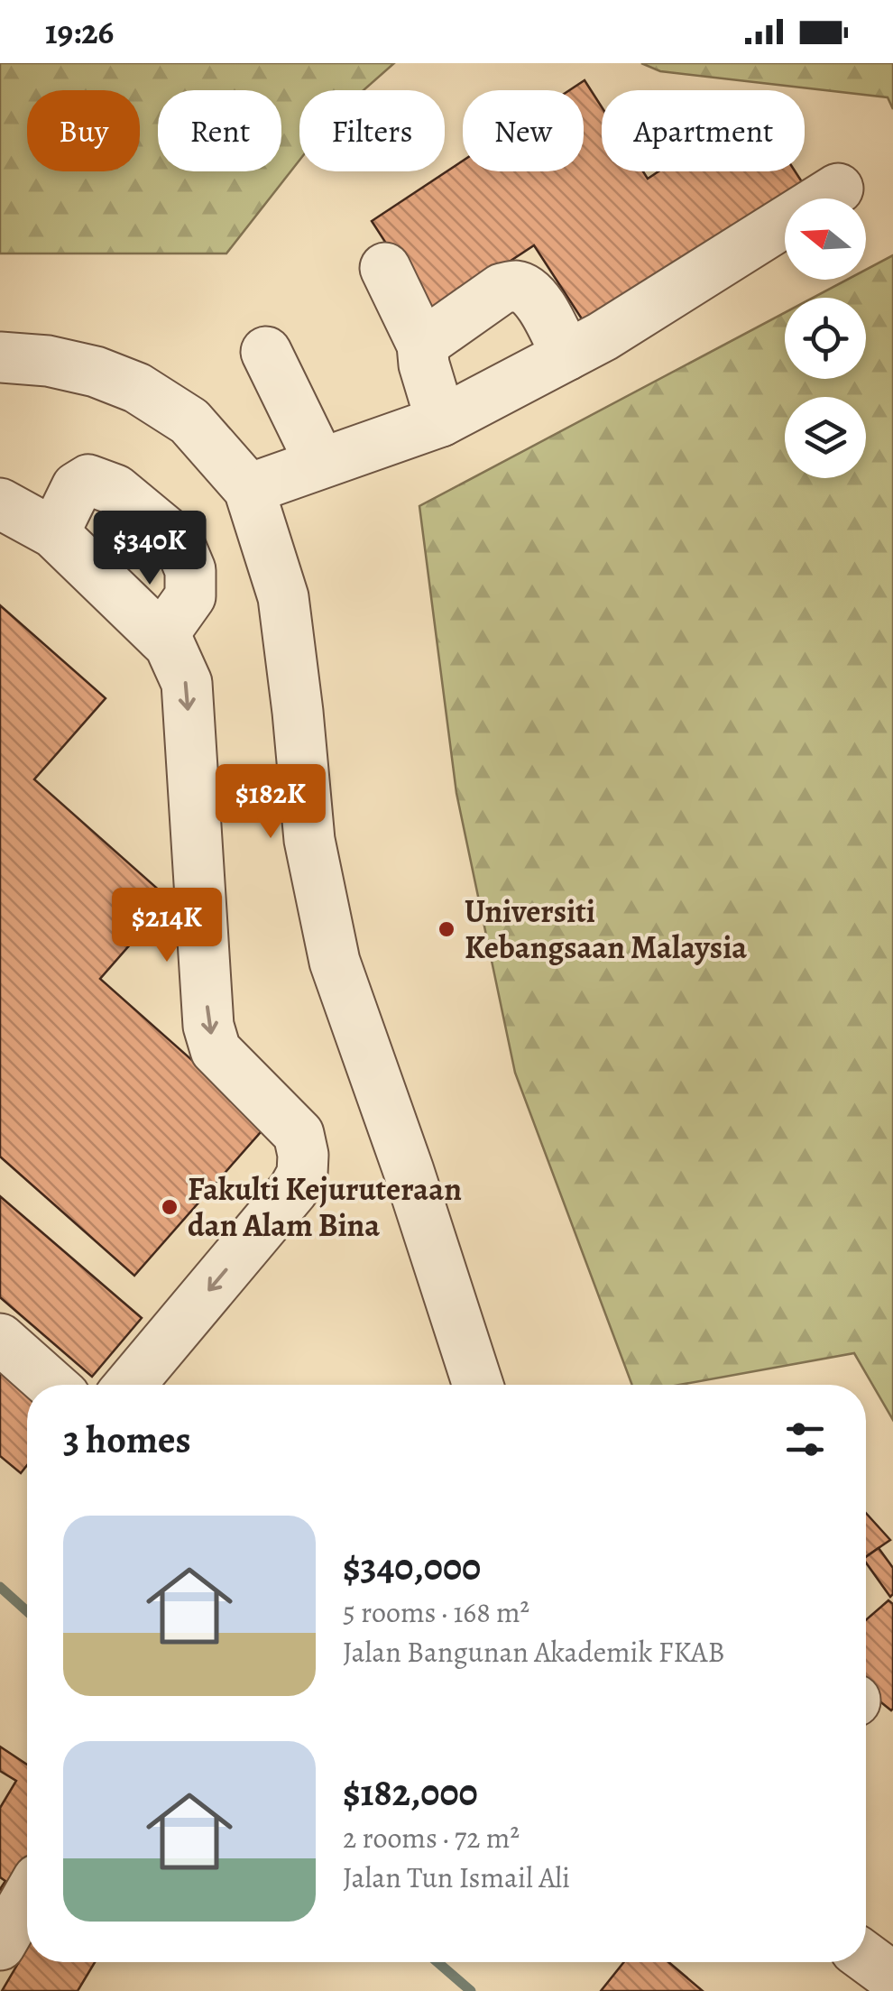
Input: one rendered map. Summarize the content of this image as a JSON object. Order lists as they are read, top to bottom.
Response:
{
  "places": ["Universiti Kebangsaan Malaysia", "Fakulti Kejuruteraan dan Alam Bina"],
  "north": "left",
  "page": {
    "status": "19:26",
    "chip": [
      "Buy",
      "Rent",
      "Filters",
      "New",
      "Apartment"
    ],
    "price": ["$340K", "$182K", "$214K"],
    "heading": "3 homes",
    "list": [
      {
        "name": "$340,000",
        "note": "5 rooms · 168 m² · Jalan Bangunan Akademik FKAB"
      },
      {
        "name": "$182,000",
        "note": "2 rooms · 72 m² · Jalan Tun Ismail Ali"
      }
    ]
  }
}
